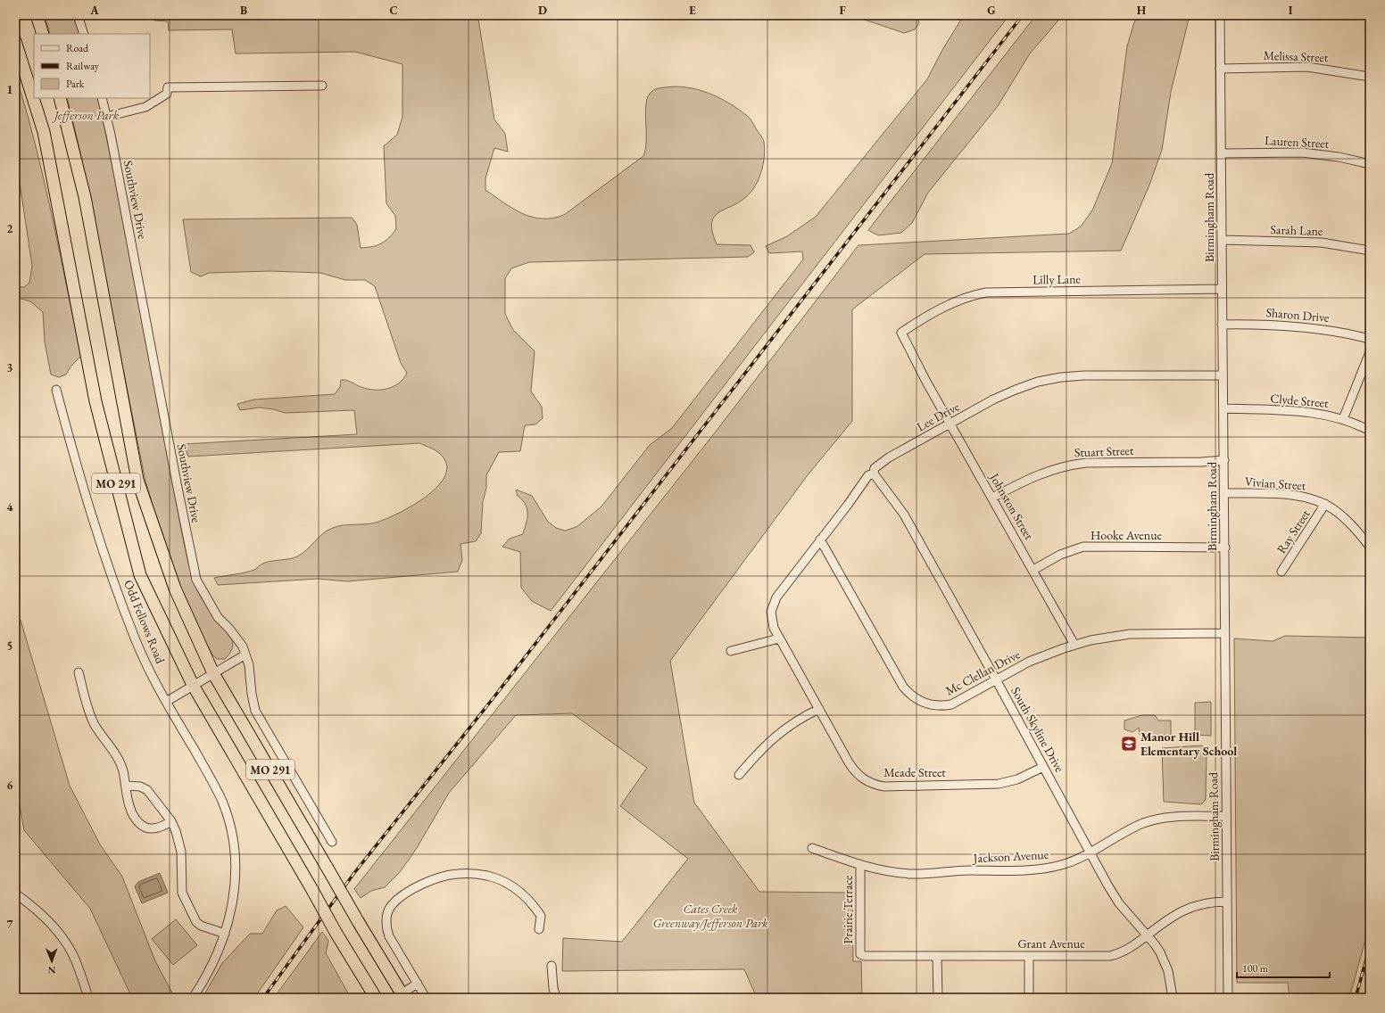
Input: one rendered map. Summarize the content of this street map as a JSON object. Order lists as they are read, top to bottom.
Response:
{
  "streets": {
    "highway": ["MO 291"],
    "street": [
      "Melissa Street",
      "Lauren Street",
      "Southview Drive",
      "Birmingham Road",
      "Sarah Lane",
      "Lilly Lane",
      "Sharon Drive",
      "Clyde Street",
      "Lee Drive",
      "Stuart Street",
      "Vivian Street",
      "Johnston Street",
      "Ray Street",
      "Hooke Avenue",
      "Odd Fellows Road",
      "Mc Clellan Drive",
      "South Skyline Drive",
      "Meade Street",
      "Jackson Avenue",
      "Prairie Terrace",
      "Grant Avenue"
    ]
  },
  "crossings": [
    ["Melissa Street", "Birmingham Road"],
    ["Lauren Street", "Birmingham Road"],
    ["Birmingham Road", "Sarah Lane"],
    ["Birmingham Road", "Lilly Lane"],
    ["Birmingham Road", "Sharon Drive"],
    ["Birmingham Road", "Clyde Street"],
    ["Birmingham Road", "Lee Drive"],
    ["Birmingham Road", "Stuart Street"],
    ["Birmingham Road", "Vivian Street"],
    ["Birmingham Road", "Hooke Avenue"],
    ["Birmingham Road", "Mc Clellan Drive"],
    ["Birmingham Road", "Jackson Avenue"],
    ["Birmingham Road", "Grant Avenue"],
    ["Lilly Lane", "Johnston Street"],
    ["Lee Drive", "Johnston Street"],
    ["Lee Drive", "Mc Clellan Drive"],
    ["Lee Drive", "South Skyline Drive"],
    ["Lee Drive", "Meade Street"],
    ["Stuart Street", "Johnston Street"],
    ["Vivian Street", "Ray Street"],
    ["Johnston Street", "Hooke Avenue"],
    ["Johnston Street", "Mc Clellan Drive"],
    ["Mc Clellan Drive", "South Skyline Drive"],
    ["South Skyline Drive", "Meade Street"],
    ["South Skyline Drive", "Jackson Avenue"],
    ["South Skyline Drive", "Grant Avenue"],
    ["Jackson Avenue", "Prairie Terrace"],
    ["Prairie Terrace", "Grant Avenue"]
  ],
  "parks": ["Jefferson Park", "Cates Creek Greenway/Jefferson Park"],
  "places": {
    "school or university": ["Manor Hill Elementary School"]
  },
  "legend": ["Road", "Railway", "Park"],
  "scale_bar": "100 m",
  "north": "bottom",
  "grid": {
    "columns": [
      "A",
      "B",
      "C",
      "D",
      "E",
      "F",
      "G",
      "H",
      "I"
    ],
    "rows": [
      "1",
      "2",
      "3",
      "4",
      "5",
      "6",
      "7"
    ]
  }
}
